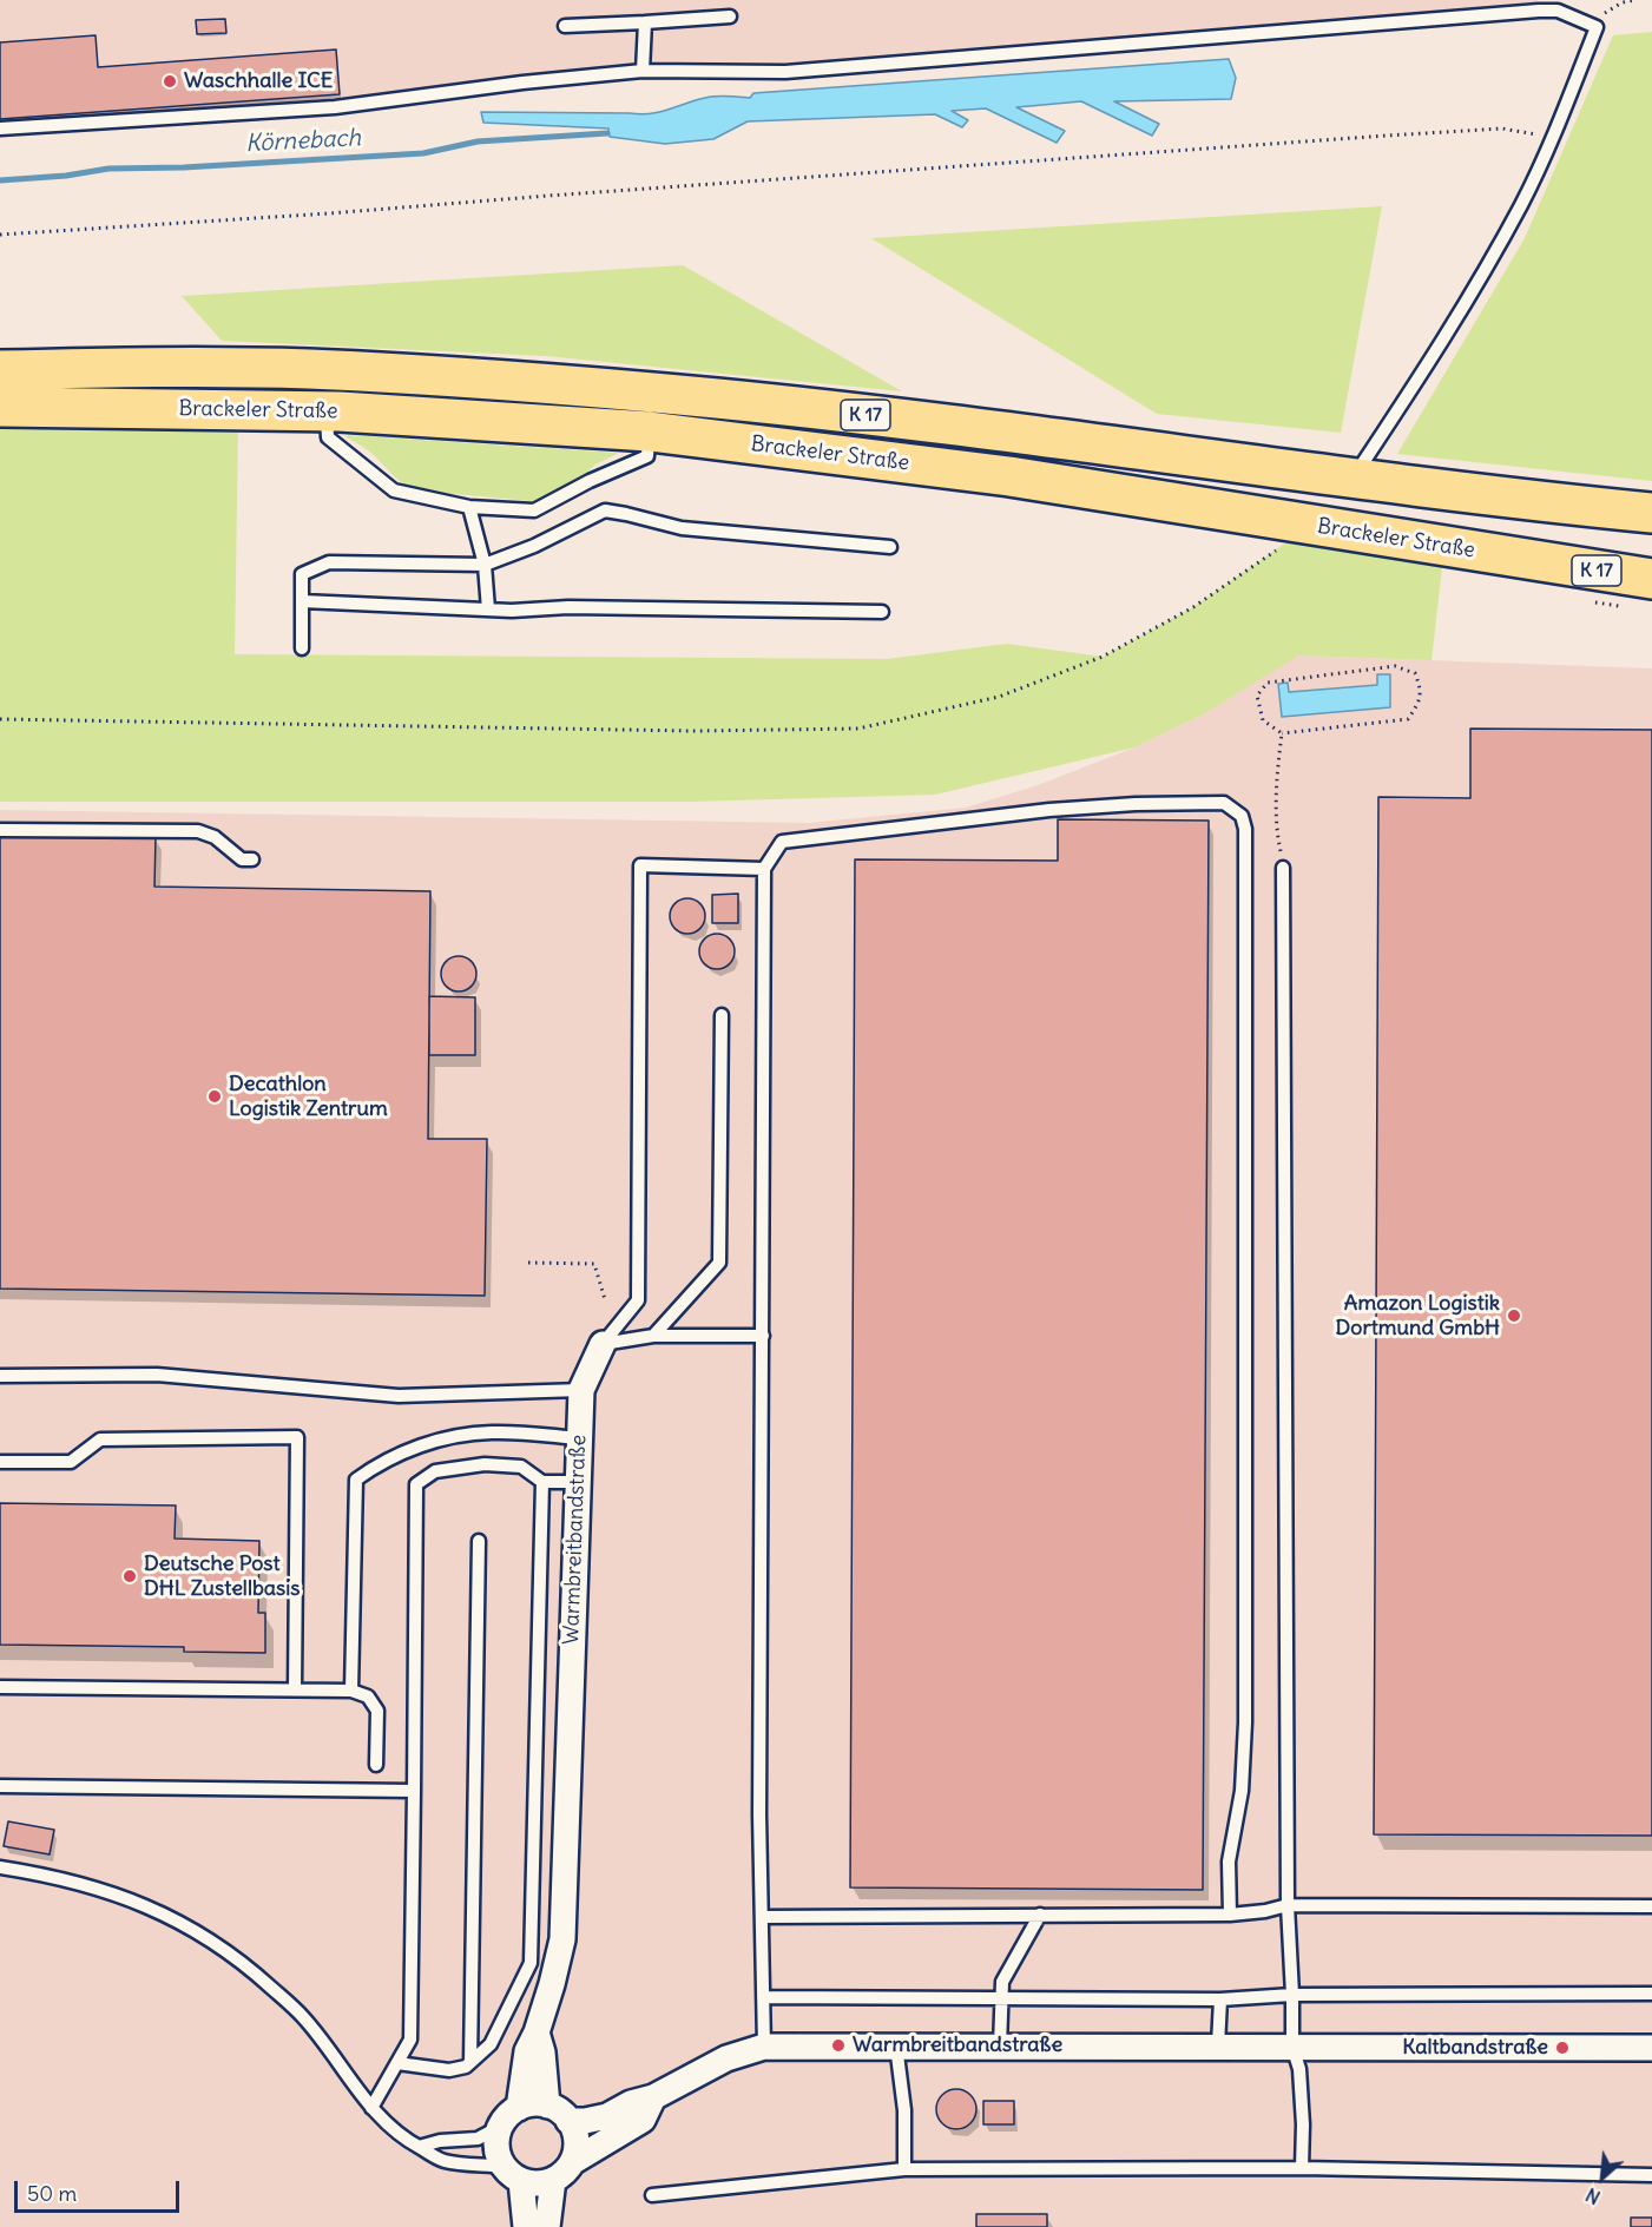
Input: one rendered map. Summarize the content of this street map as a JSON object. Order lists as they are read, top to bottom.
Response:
{
  "streets": {
    "highway": ["Brackeler Straße", "K 17"],
    "street": ["Warmbreitbandstraße"]
  },
  "water": ["Körnebach"],
  "places": [
    "Waschhalle ICE",
    "Decathlon Logistik Zentrum",
    "Amazon Logistik Dortmund GmbH",
    "Deutsche Post DHL Zustellbasis",
    "Warmbreitbandstraße",
    "Kaltbandstraße"
  ],
  "scale_bar": "50 m",
  "north": "bottom left"
}
